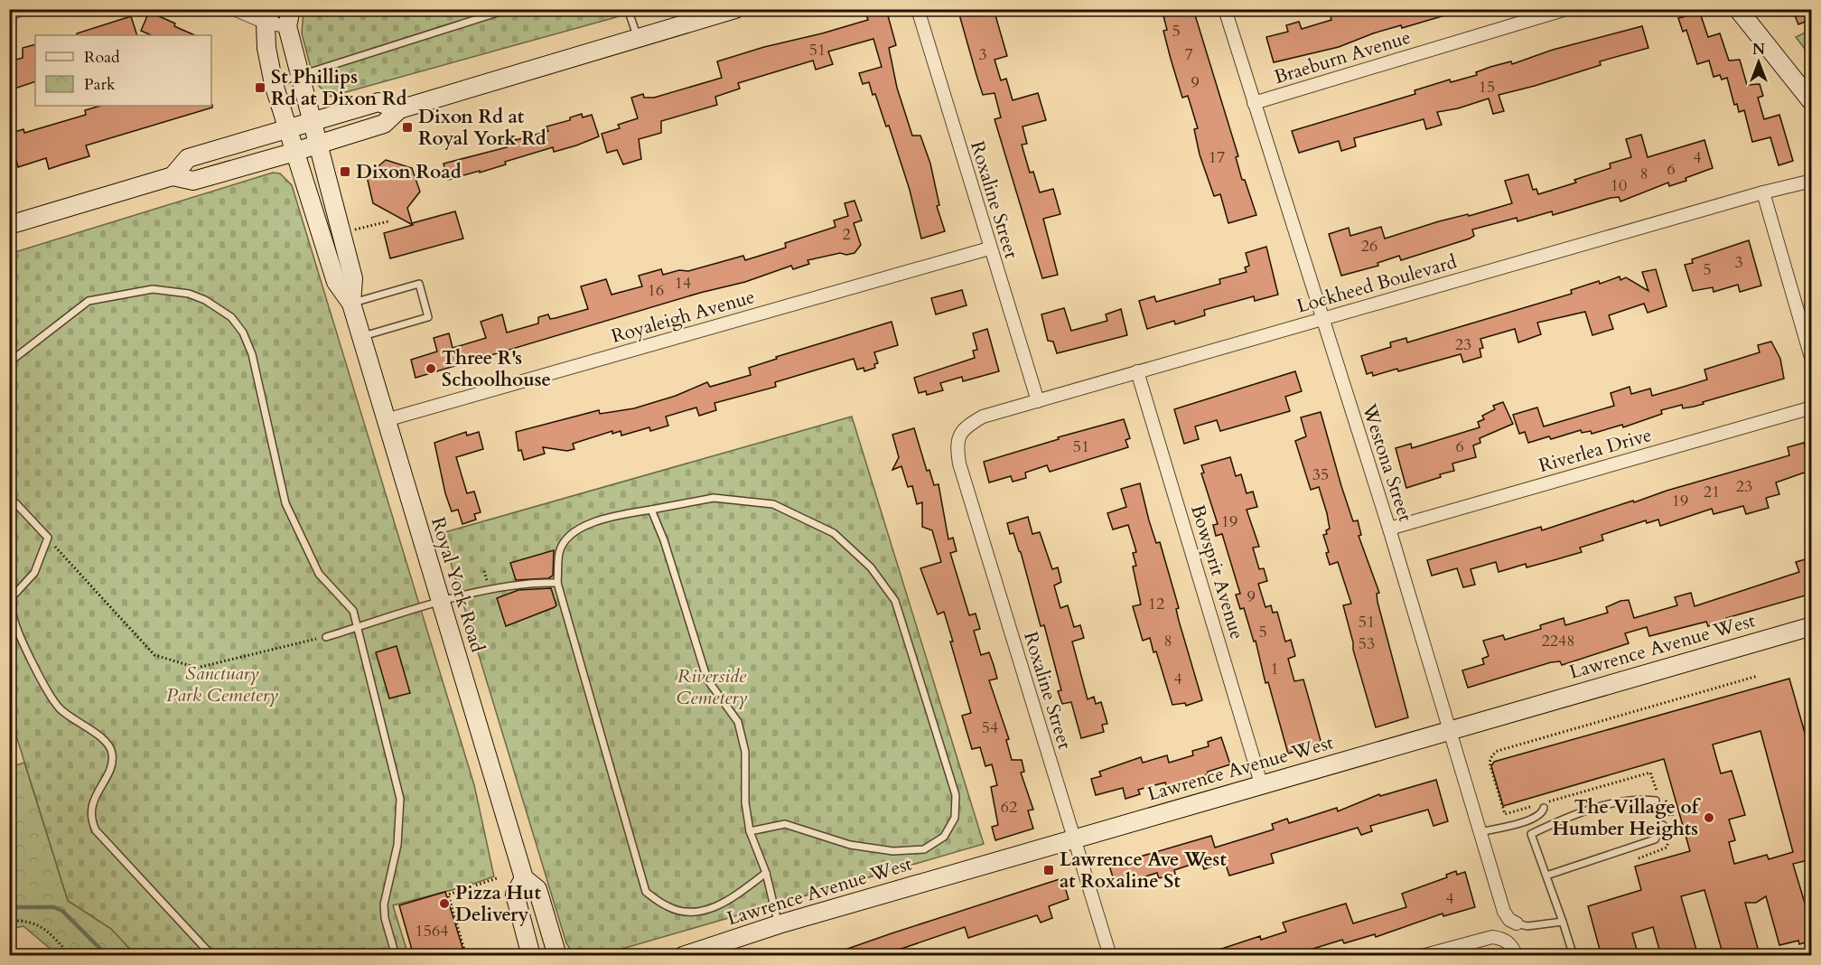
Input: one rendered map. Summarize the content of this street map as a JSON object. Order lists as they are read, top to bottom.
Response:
{
  "streets": {
    "main road": ["Royal York Road", "Lawrence Avenue West"],
    "street": [
      "Braeburn Avenue",
      "Roxaline Street",
      "Lockheed Boulevard",
      "Royaleigh Avenue",
      "Riverlea Drive",
      "Westona Street",
      "Bowsprit Avenue"
    ]
  },
  "crossings": [
    ["Braeburn Avenue", "Westona Street"],
    ["Roxaline Street", "Lockheed Boulevard"],
    ["Roxaline Street", "Royaleigh Avenue"],
    ["Roxaline Street", "Lawrence Avenue West"],
    ["Lockheed Boulevard", "Westona Street"],
    ["Lockheed Boulevard", "Bowsprit Avenue"],
    ["Royaleigh Avenue", "Royal York Road"],
    ["Riverlea Drive", "Westona Street"],
    ["Westona Street", "Lawrence Avenue West"],
    ["Bowsprit Avenue", "Lawrence Avenue West"]
  ],
  "parks": ["Sanctuary Park Cemetery", "Riverside Cemetery"],
  "places": {
    "transit": [
      "St Phillips Rd at Dixon Rd",
      "Dixon Rd at Royal York Rd",
      "Dixon Road",
      "Lawrence Ave West at Roxaline St"
    ],
    "other": ["Three R's Schoolhouse", "The Village of Humber Heights", "Pizza Hut Delivery"]
  },
  "house_numbers": [
    "5",
    "51",
    "3",
    "7",
    "9",
    "15",
    "17",
    "4",
    "6",
    "8",
    "10",
    "2",
    "26",
    "3",
    "5",
    "14",
    "16",
    "23",
    "51",
    "6",
    "35",
    "23",
    "21",
    "19",
    "19",
    "9",
    "12",
    "51",
    "5",
    "8",
    "2248",
    "53",
    "1",
    "4",
    "54",
    "62",
    "4",
    "1564"
  ],
  "legend": ["Road", "Park"],
  "north": "top"
}
